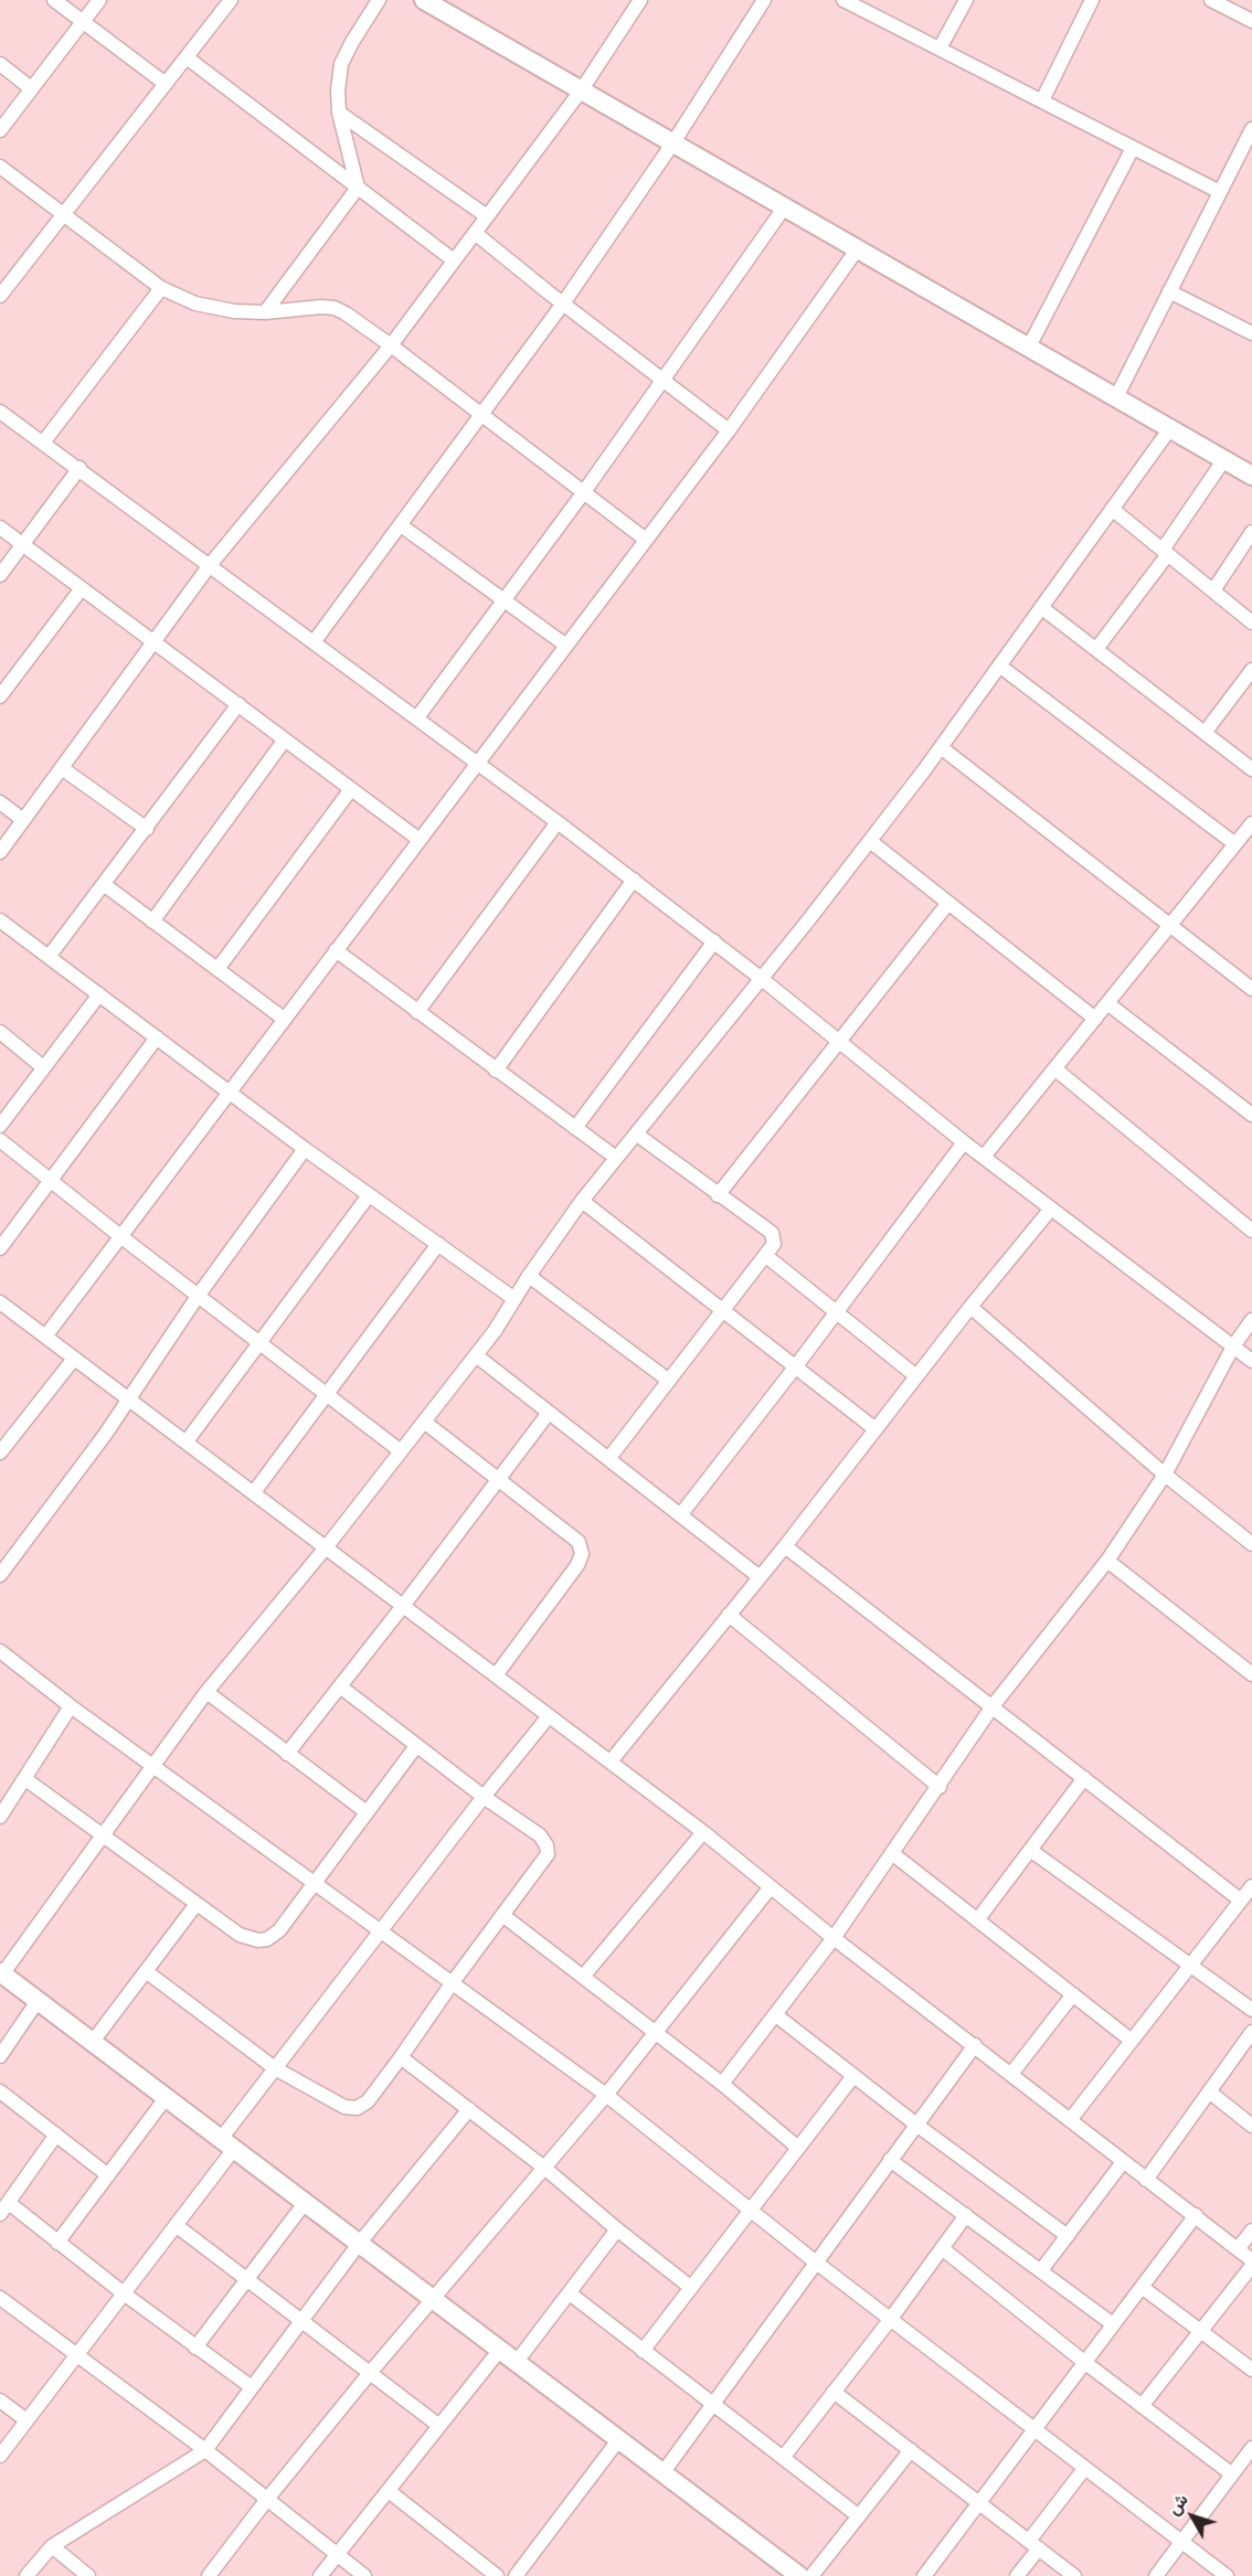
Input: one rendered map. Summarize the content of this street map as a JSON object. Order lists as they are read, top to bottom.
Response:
{
  "north": "top left"
}
